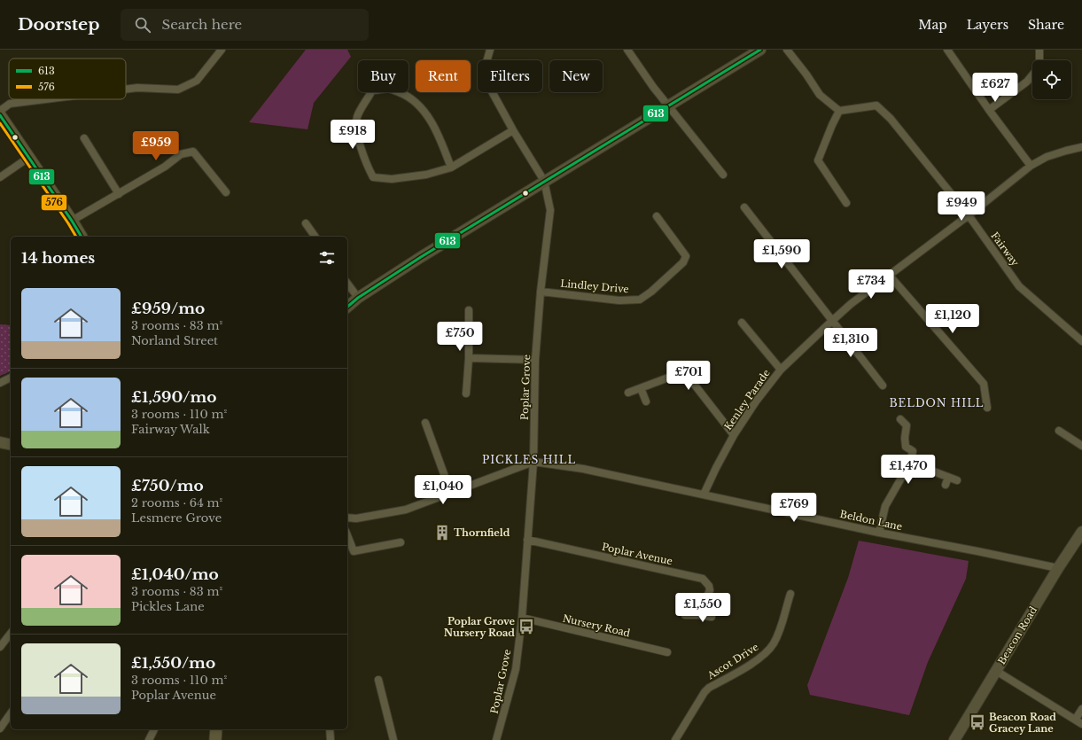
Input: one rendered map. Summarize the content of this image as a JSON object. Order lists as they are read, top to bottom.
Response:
{
  "streets": {
    "street": [
      "Fairway",
      "Lindley Drive",
      "Poplar Grove",
      "Kenley Parade",
      "Beldon Lane",
      "Poplar Avenue",
      "Nursery Road",
      "Beacon Road",
      "Ascot Drive"
    ]
  },
  "crossings": [
    ["Fairway", "Kenley Parade"],
    ["Lindley Drive", "Poplar Grove"],
    ["Poplar Grove", "Beldon Lane"],
    ["Poplar Grove", "Poplar Avenue"],
    ["Poplar Grove", "Nursery Road"],
    ["Kenley Parade", "Beldon Lane"],
    ["Beldon Lane", "Beacon Road"]
  ],
  "districts": ["BELDON HILL", "PICKLES HILL"],
  "places": {
    "building": ["Thornfield"],
    "bus stop": ["Poplar Grove Nursery Road", "Beacon Road Gracey Lane"]
  },
  "lines": ["transit line 613", "transit line 576"],
  "legend": ["613", "576"],
  "page": {
    "header": "Doorstep",
    "search": "Search here",
    "nav": ["Map", "Layers", "Share"],
    "chip": [
      "Buy",
      "Rent",
      "Filters",
      "New"
    ],
    "price": [
      "£627",
      "£918",
      "£959",
      "£949",
      "£1,590",
      "£734",
      "£1,120",
      "£750",
      "£1,310",
      "£701",
      "£1,470",
      "£1,040",
      "£769",
      "£1,550"
    ],
    "heading": "14 homes",
    "list": [
      {
        "name": "£959/mo",
        "note": "3 rooms · 83 m² · Norland Street"
      },
      {
        "name": "£1,590/mo",
        "note": "3 rooms · 110 m² · Fairway Walk"
      },
      {
        "name": "£750/mo",
        "note": "2 rooms · 64 m² · Lesmere Grove"
      },
      {
        "name": "£1,040/mo",
        "note": "3 rooms · 83 m² · Pickles Lane"
      },
      {
        "name": "£1,550/mo",
        "note": "3 rooms · 110 m² · Poplar Avenue"
      }
    ]
  }
}
